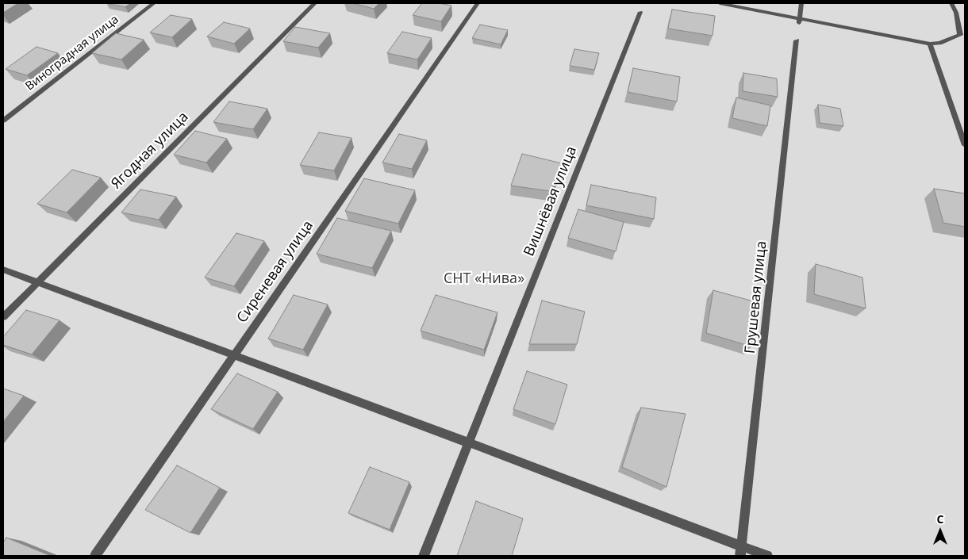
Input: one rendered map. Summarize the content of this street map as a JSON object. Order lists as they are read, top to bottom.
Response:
{
  "streets": {
    "street": [
      "Виноградная улица",
      "Ягодная улица",
      "Вишнёвая улица",
      "Сиреневая улица",
      "Грушевая улица"
    ]
  },
  "parks": ["СНТ «Нива»"],
  "north": "top"
}
